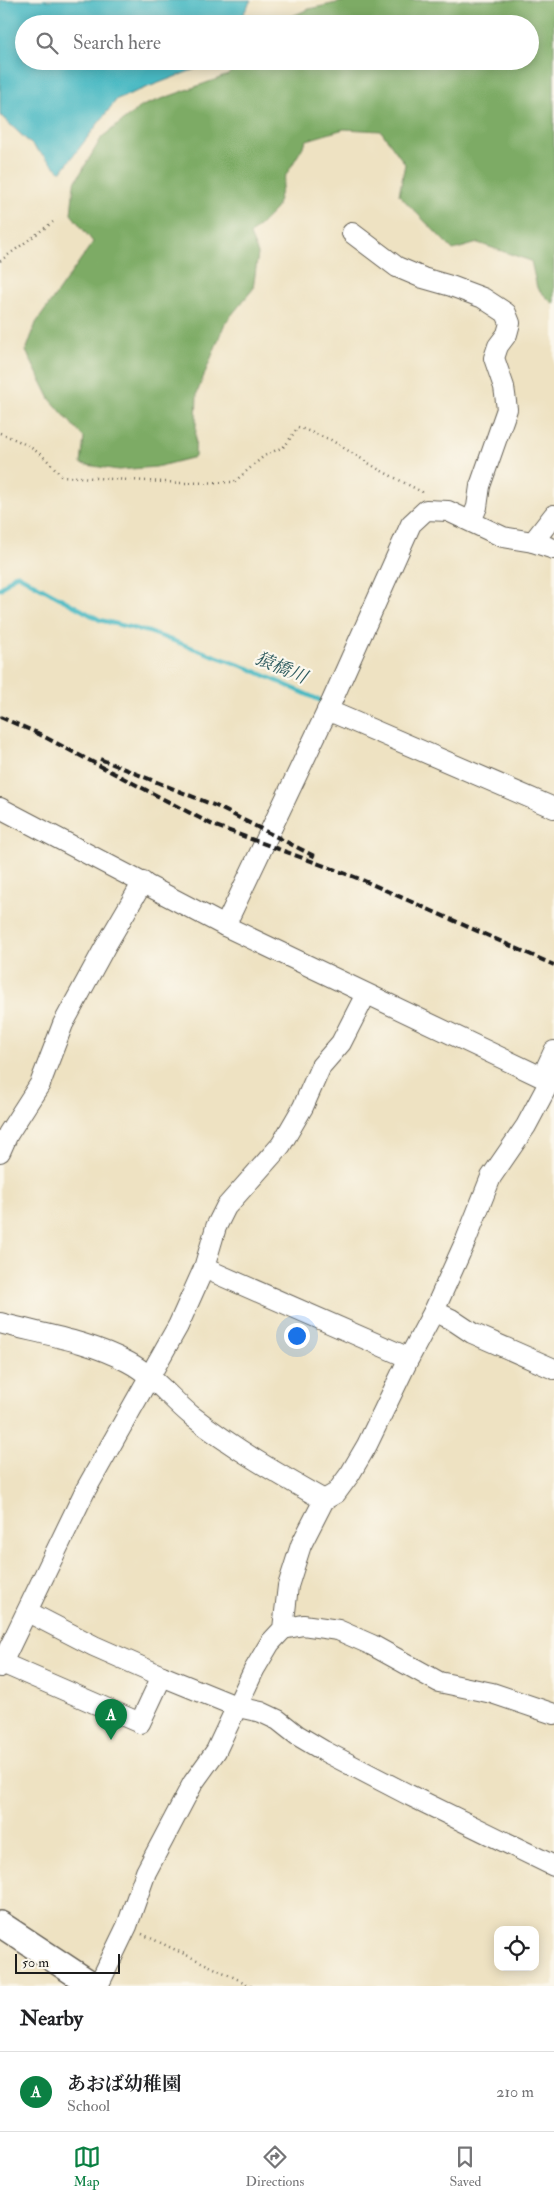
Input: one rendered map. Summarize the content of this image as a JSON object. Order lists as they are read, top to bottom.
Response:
{
  "water": ["猿橋川"],
  "scale_bar": "50 m",
  "page": {
    "search": "Search here",
    "pins": "A",
    "scale": "50 m",
    "heading": "Nearby",
    "list": [
      {
        "mark": "A",
        "name": "あおば幼稚園",
        "note": "School",
        "value": "210 m"
      }
    ],
    "nav": ["Map", "Directions", "Saved"]
  }
}
